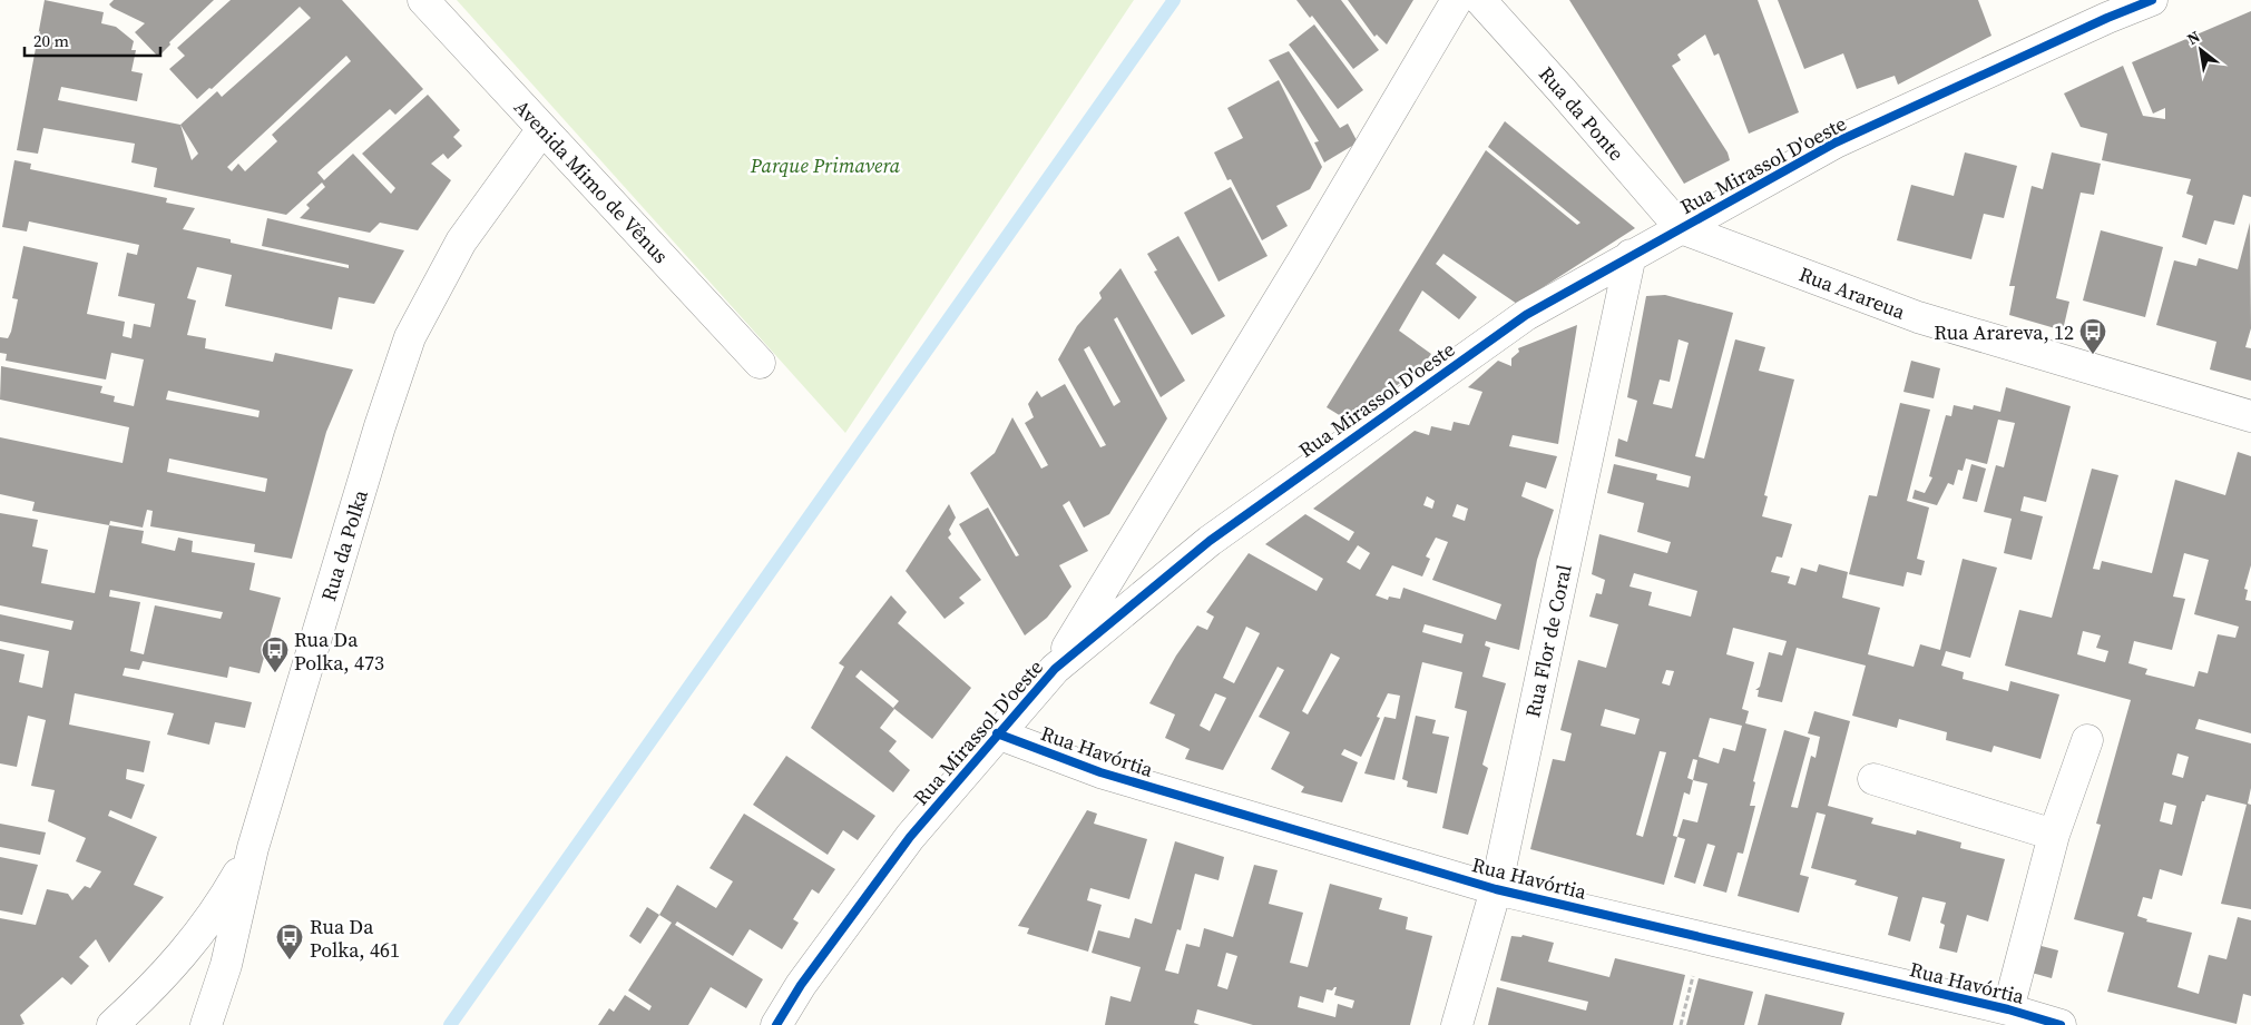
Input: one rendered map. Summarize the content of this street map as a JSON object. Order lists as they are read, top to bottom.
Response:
{
  "streets": {
    "street": [
      "Rua da Ponte",
      "Rua Mirassol D'oeste",
      "Avenida Mimo de Vênus",
      "Rua Arareua",
      "Rua da Polka",
      "Rua Flor de Coral",
      "Rua Havórtia"
    ]
  },
  "crossings": [
    ["Rua da Ponte", "Rua Mirassol D'oeste"],
    ["Rua da Ponte", "Rua Arareua"],
    ["Rua Mirassol D'oeste", "Rua Arareua"],
    ["Rua Mirassol D'oeste", "Rua Flor de Coral"],
    ["Rua Mirassol D'oeste", "Rua Havórtia"],
    ["Avenida Mimo de Vênus", "Rua da Polka"],
    ["Rua Flor de Coral", "Rua Havórtia"]
  ],
  "parks": ["Parque Primavera"],
  "places": {
    "bus stop": ["Rua Arareva, 12", "Rua Da Polka, 473", "Rua Da Polka, 461"]
  },
  "scale_bar": "20 m",
  "north": "top left"
}
